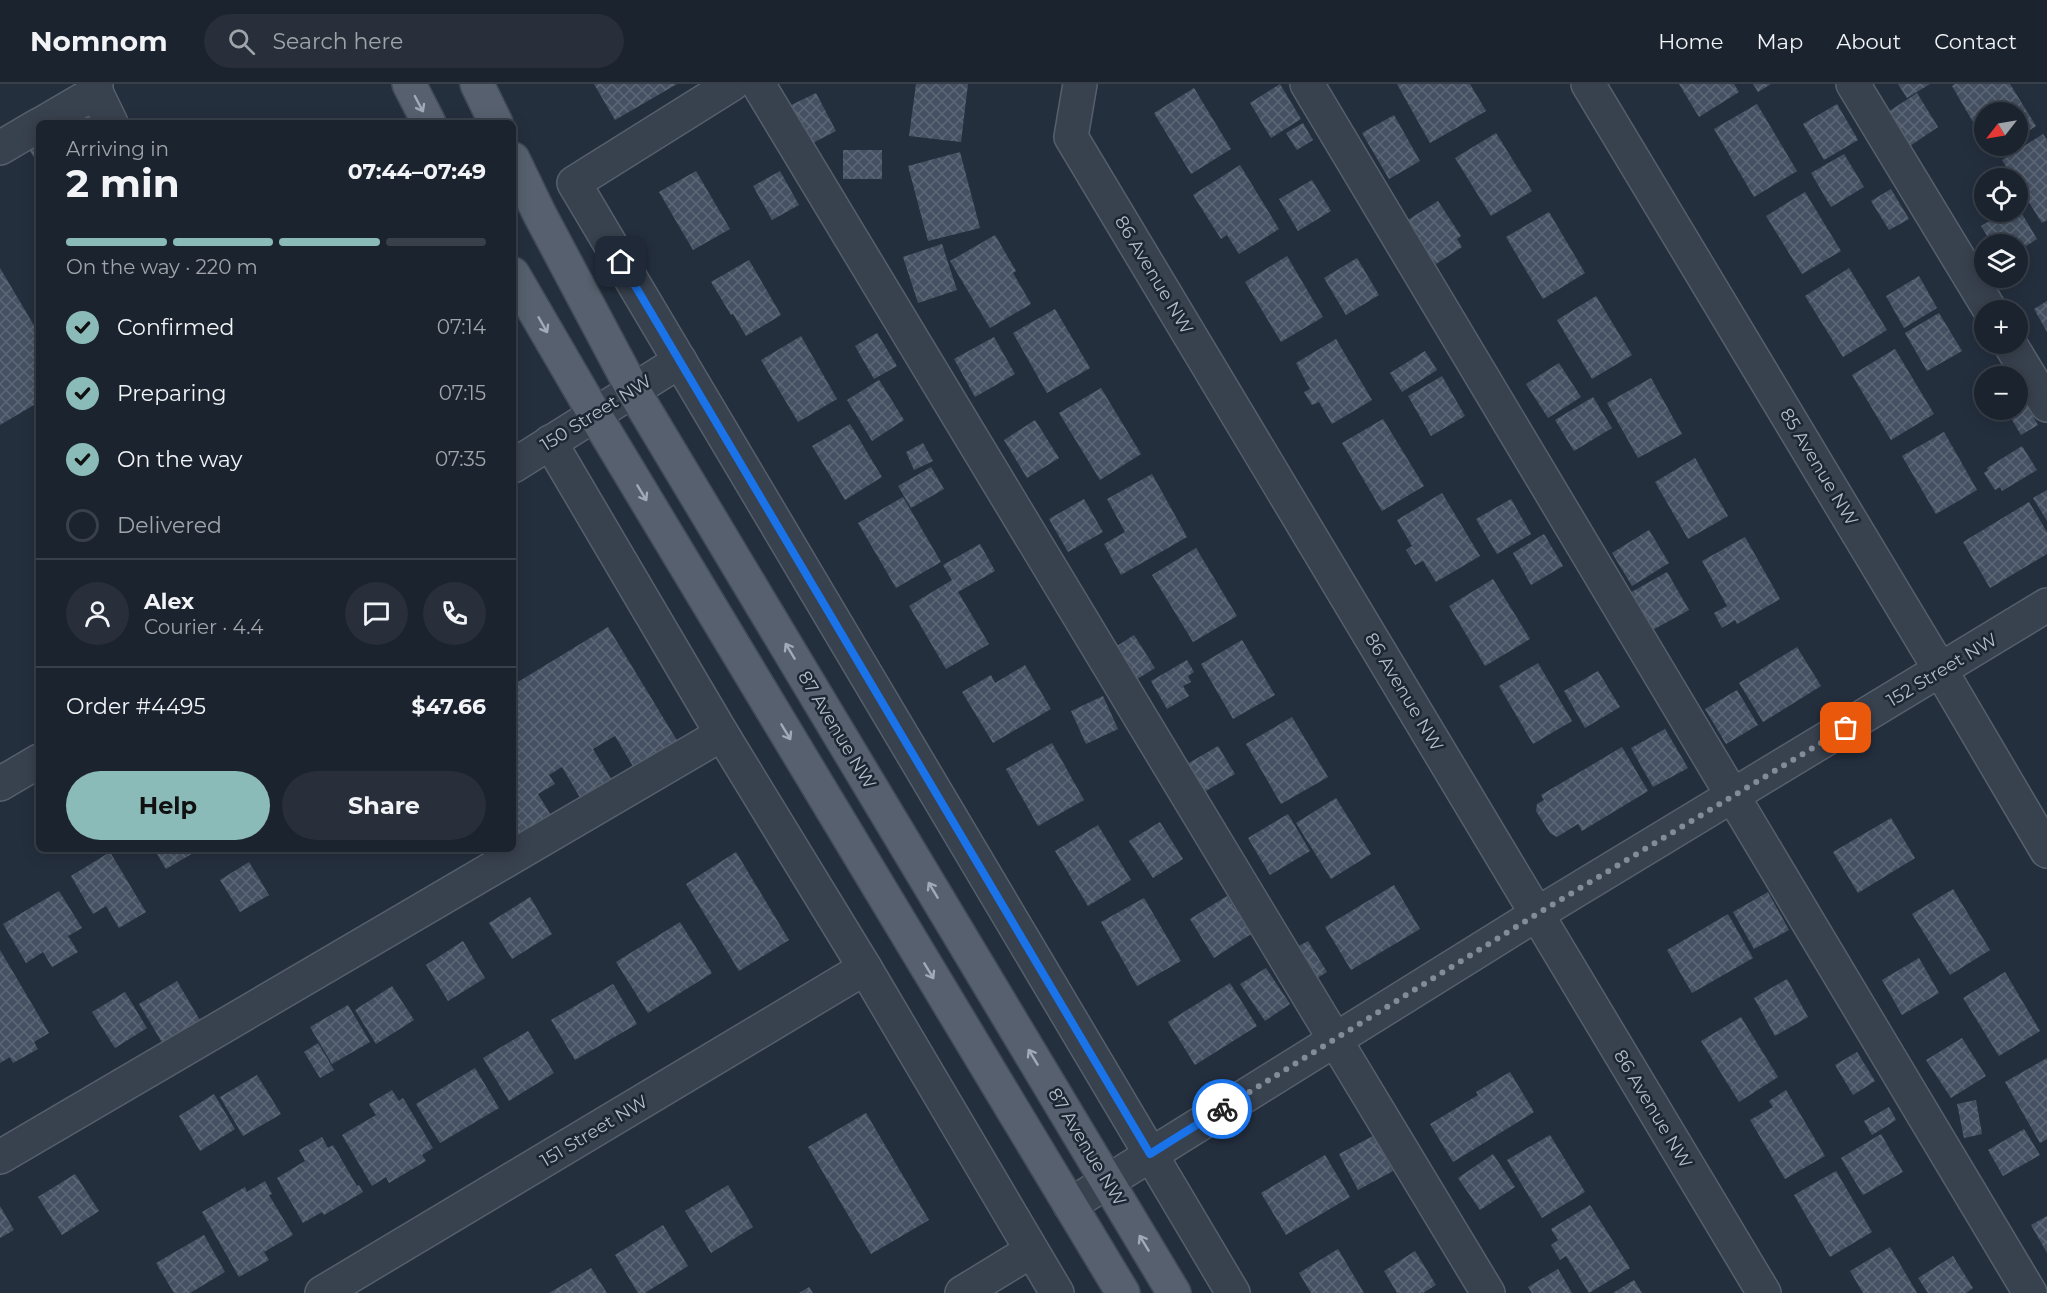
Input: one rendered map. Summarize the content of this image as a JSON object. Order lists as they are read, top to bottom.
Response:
{
  "streets": {
    "main road": ["87 Avenue NW"],
    "street": [
      "86 Avenue NW",
      "150 Street NW",
      "85 Avenue NW",
      "152 Street NW",
      "151 Street NW"
    ]
  },
  "crossings": [
    ["86 Avenue NW", "152 Street NW"],
    ["150 Street NW", "87 Avenue NW"],
    ["85 Avenue NW", "152 Street NW"],
    ["152 Street NW", "87 Avenue NW"]
  ],
  "north": "bottom left",
  "page": {
    "header": "Nomnom",
    "search": "Search here",
    "nav": [
      "Home",
      "Map",
      "About",
      "Contact"
    ],
    "map_buttons": ["+", "−"],
    "heading": ["2 min", "Arriving in", "07:44–07:49"],
    "panel": [
      "Alex",
      "Courier · 4.4",
      "Order #4495",
      "$47.66"
    ],
    "bar": "On the way · 220 m",
    "list": [
      ["Confirmed", "07:14"],
      ["Preparing", "07:15"],
      ["On the way", "07:35"],
      "Delivered"
    ],
    "buttons": ["Help", "Share"]
  }
}
